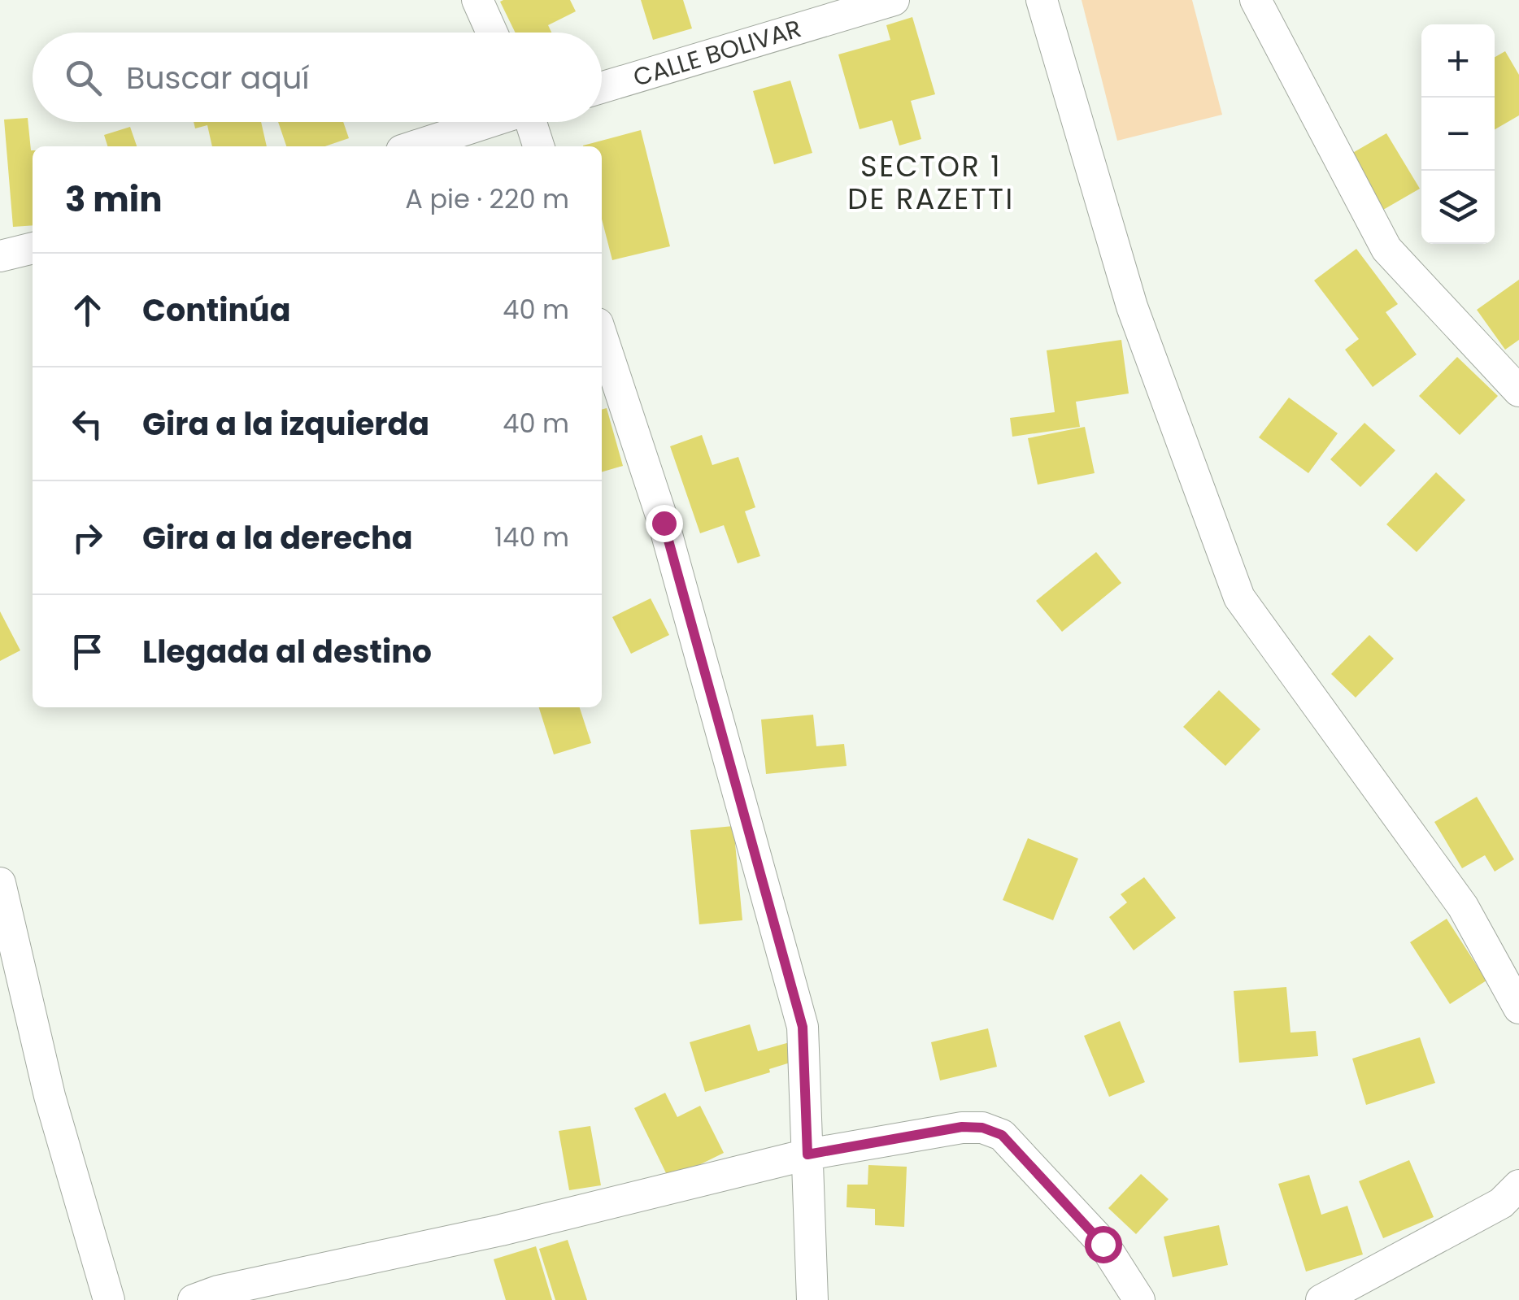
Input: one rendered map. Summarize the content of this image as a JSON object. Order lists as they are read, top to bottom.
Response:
{
  "streets": {
    "street": ["CALLE BOLIVAR"]
  },
  "districts": ["SECTOR 1 DE RAZETTI"],
  "page": {
    "map_buttons": ["+", "−"],
    "search": "Buscar aquí",
    "heading": ["3 min", "A pie · 220 m"],
    "list": [
      ["Continúa", "40 m"],
      ["Gira a la izquierda", "40 m"],
      ["Gira a la derecha", "140 m"],
      "Llegada al destino"
    ]
  }
}
